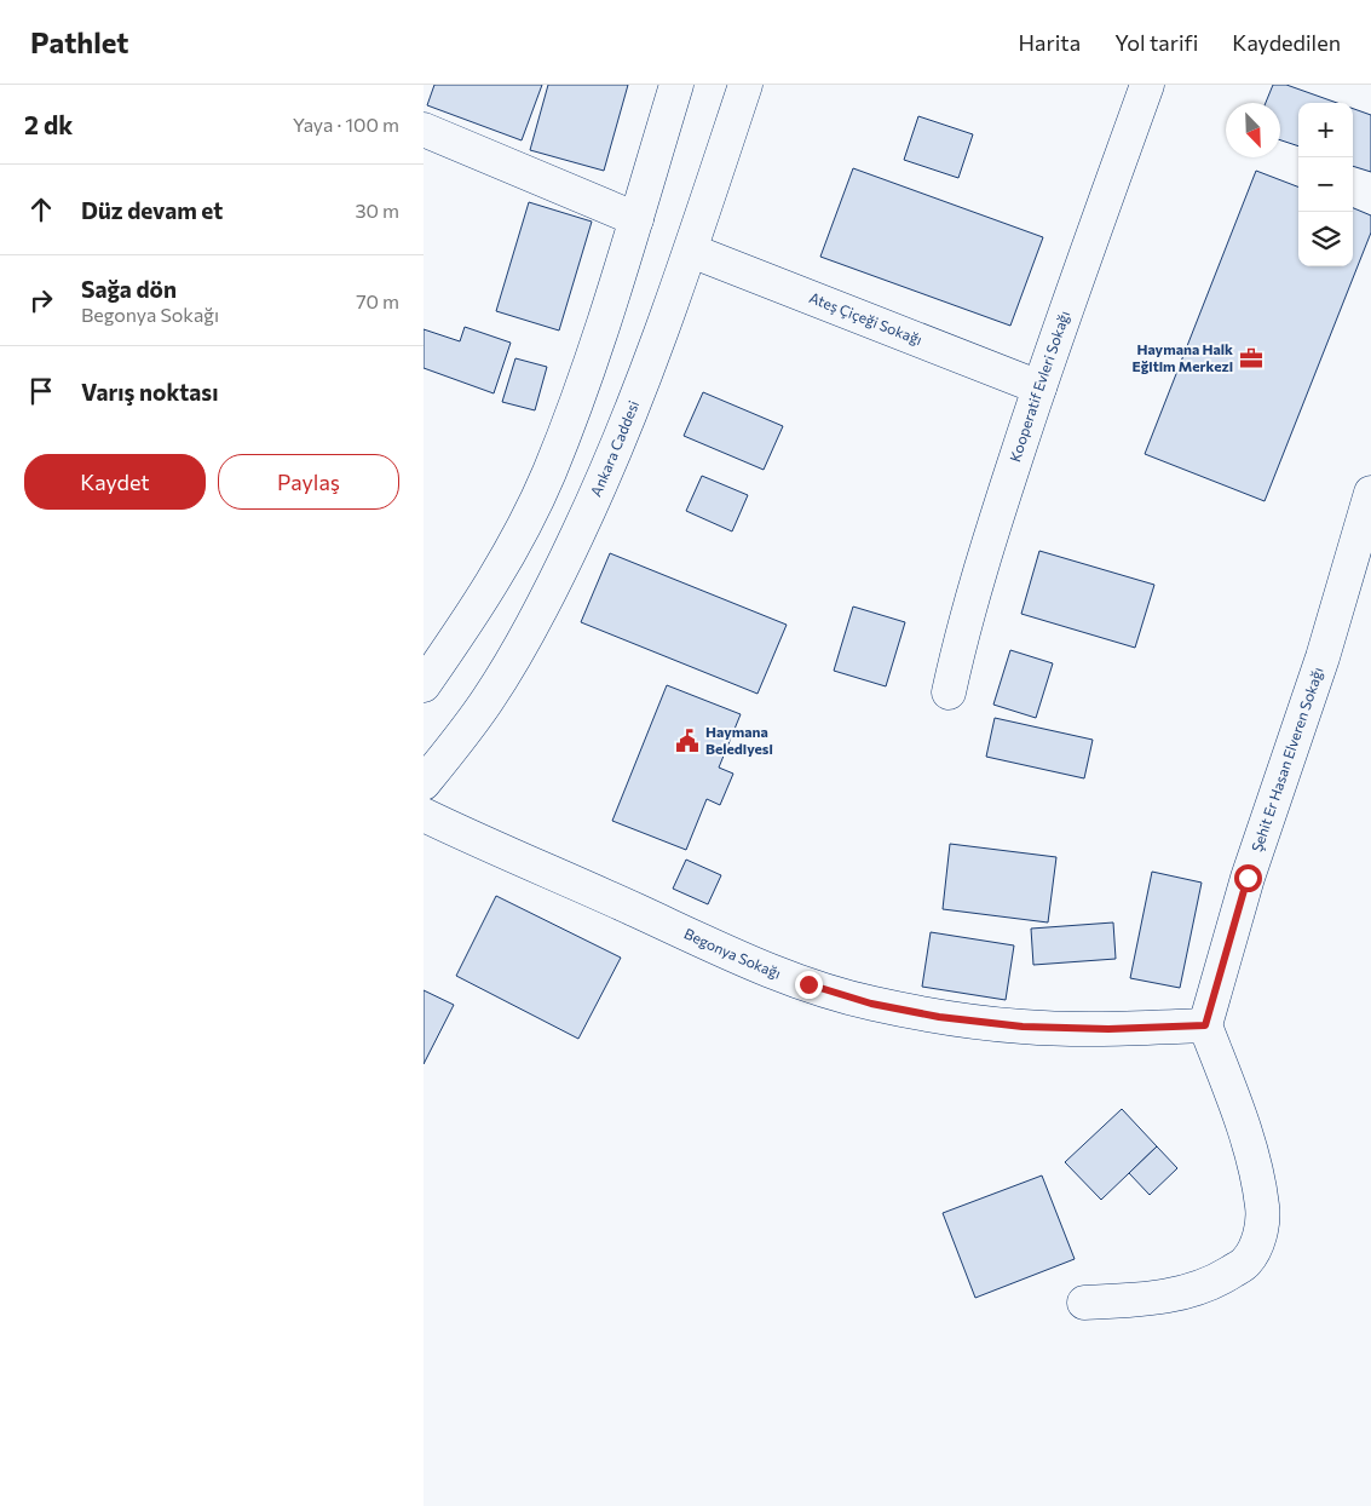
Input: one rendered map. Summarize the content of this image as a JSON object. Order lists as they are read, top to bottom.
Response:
{
  "streets": {
    "street": [
      "Ateş Çiçeği Sokağı",
      "Kooperatif Evleri Sokağı",
      "Ankara Caddesi",
      "Şehit Er Hasan Elveren Sokağı",
      "Begonya Sokağı"
    ]
  },
  "crossings": [
    ["Ateş Çiçeği Sokağı", "Kooperatif Evleri Sokağı"],
    ["Ateş Çiçeği Sokağı", "Ankara Caddesi"],
    ["Şehit Er Hasan Elveren Sokağı", "Begonya Sokağı"]
  ],
  "places": {
    "office": ["Haymana Halk Eğitim Merkezi"],
    "public building": ["Haymana Belediyesi"]
  },
  "north": "bottom right",
  "page": {
    "header": "Pathlet",
    "nav": ["Harita", "Yol tarifi", "Kaydedilen"],
    "heading": ["2 dk", "Yaya · 100 m"],
    "map_buttons": ["+", "−"],
    "list": [
      ["Düz devam et", "30 m"],
      ["Sağa dön", "Begonya Sokağı", "70 m"],
      "Varış noktası"
    ],
    "buttons": ["Kaydet", "Paylaş"]
  }
}
